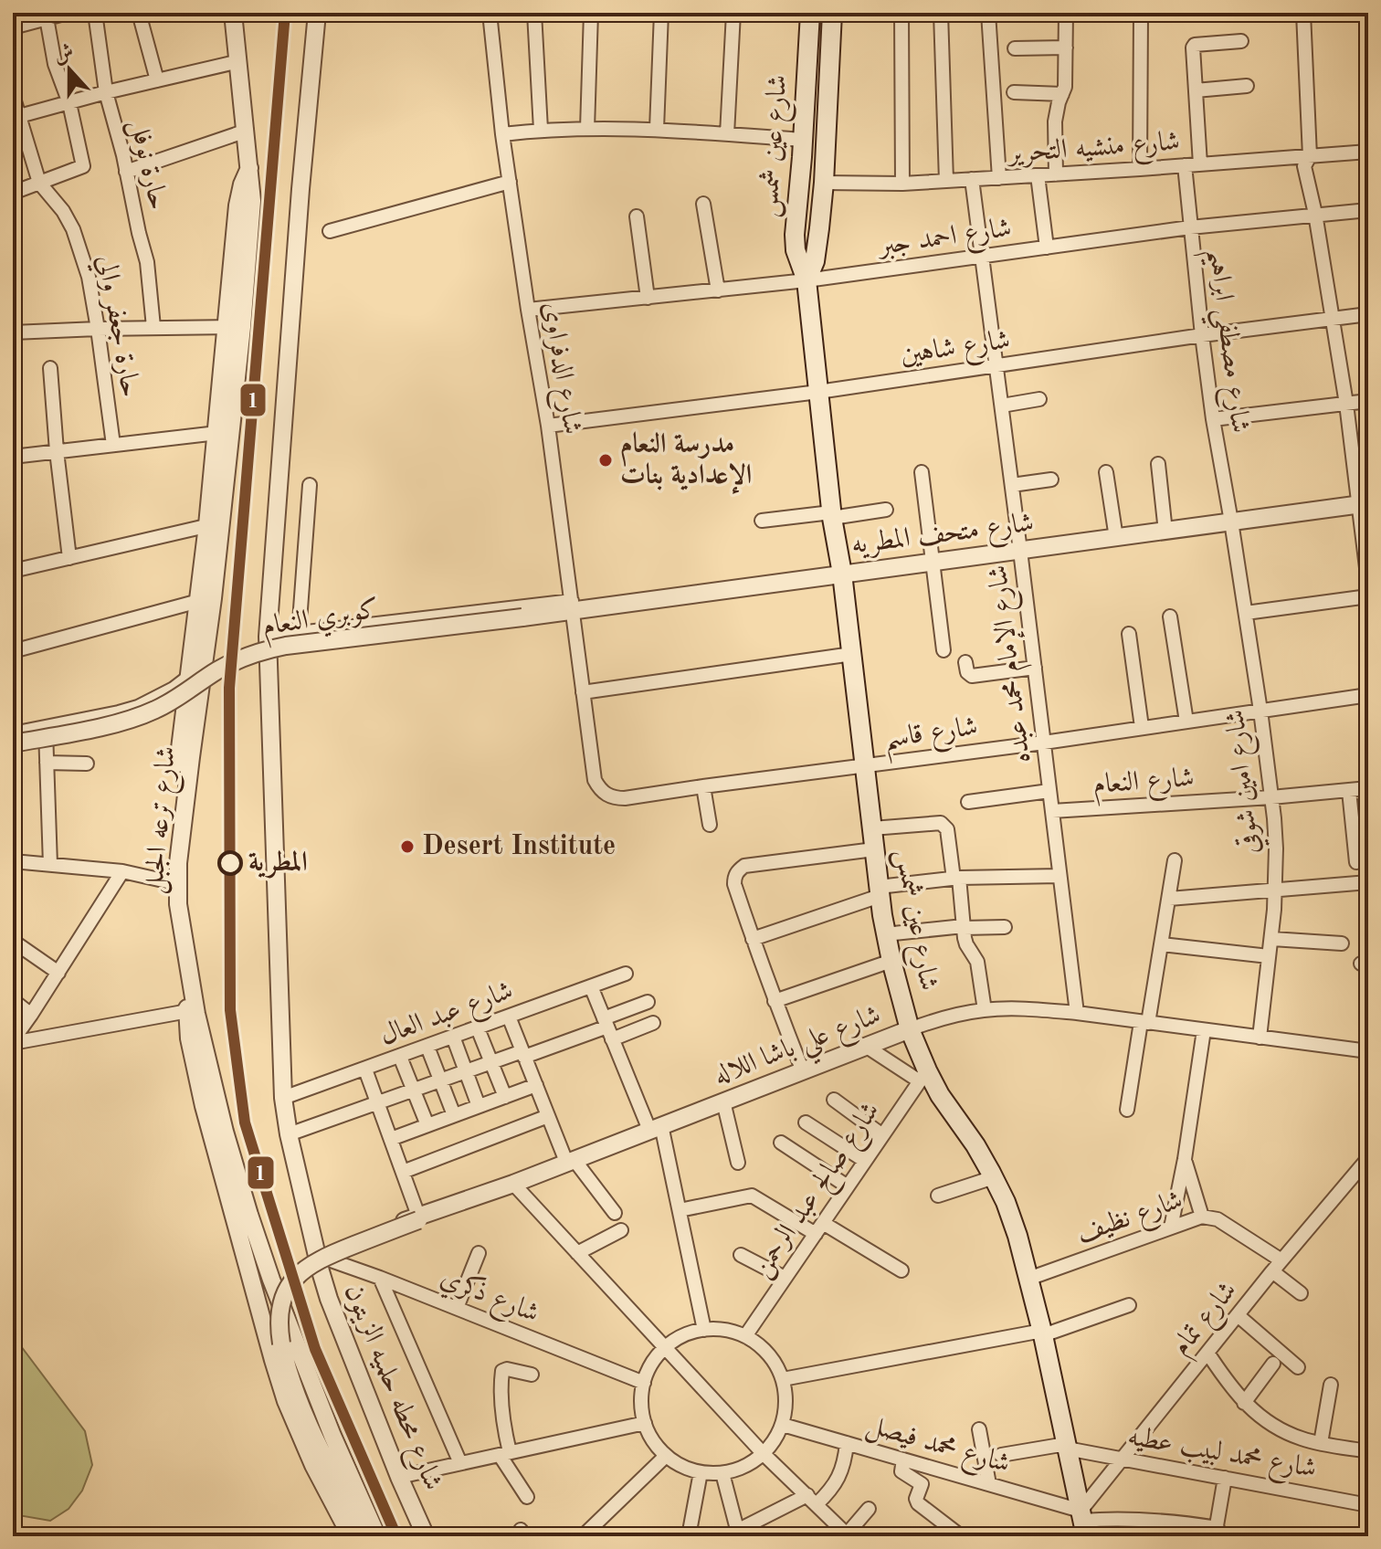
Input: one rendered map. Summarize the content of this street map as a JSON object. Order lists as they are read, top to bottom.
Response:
{
  "streets": {
    "main road": ["شارع عين شمس"],
    "street": [
      "شارع منشيه التحرير",
      "حارة نوفل",
      "شارع احمد جبر",
      "حارة جعفر والي",
      "شارع مصطفي ابراهيم",
      "شارع شاهين",
      "شارع الدفراوى",
      "شارع متحف المطريه",
      "كوبري النعام",
      "شارع الإمام محمد عبده",
      "شارع قاسم",
      "شارع النعام",
      "شارع امين شوقي",
      "شارع ترعه الجبل",
      "شارع عبد العال",
      "شارع علي باشا اللاله",
      "شارع صالح عبد الرحمن",
      "شارع نظيف",
      "شارع ذكري",
      "شارع تمام",
      "شارع محطه حلميه الزيتون",
      "شارع محمد فيصل",
      "شارع محمد لبيب عطيه"
    ]
  },
  "crossings": [
    ["شارع عين شمس", "شارع منشيه التحرير"],
    ["شارع عين شمس", "شارع احمد جبر"],
    ["شارع عين شمس", "شارع شاهين"],
    ["شارع عين شمس", "شارع متحف المطريه"],
    ["شارع عين شمس", "شارع قاسم"],
    ["شارع عين شمس", "شارع علي باشا اللاله"],
    ["شارع عين شمس", "شارع صالح عبد الرحمن"],
    ["شارع عين شمس", "شارع نظيف"],
    ["شارع عين شمس", "شارع تمام"],
    ["شارع عين شمس", "شارع محمد فيصل"],
    ["شارع عين شمس", "شارع محمد لبيب عطيه"],
    ["شارع منشيه التحرير", "شارع مصطفي ابراهيم"],
    ["شارع منشيه التحرير", "شارع الإمام محمد عبده"],
    ["شارع احمد جبر", "شارع مصطفي ابراهيم"],
    ["شارع احمد جبر", "شارع الدفراوى"],
    ["شارع احمد جبر", "شارع الإمام محمد عبده"],
    ["شارع مصطفي ابراهيم", "شارع شاهين"],
    ["شارع مصطفي ابراهيم", "شارع متحف المطريه"],
    ["شارع مصطفي ابراهيم", "شارع امين شوقي"],
    ["شارع شاهين", "شارع الدفراوى"],
    ["شارع شاهين", "شارع الإمام محمد عبده"],
    ["شارع الدفراوى", "شارع متحف المطريه"],
    ["شارع الدفراوى", "شارع قاسم"],
    ["شارع متحف المطريه", "كوبري النعام"],
    ["شارع متحف المطريه", "شارع الإمام محمد عبده"],
    ["شارع متحف المطريه", "شارع امين شوقي"],
    ["شارع متحف المطريه", "شارع محطه حلميه الزيتون"],
    ["شارع الإمام محمد عبده", "شارع قاسم"],
    ["شارع الإمام محمد عبده", "شارع النعام"],
    ["شارع الإمام محمد عبده", "شارع علي باشا اللاله"],
    ["شارع قاسم", "شارع امين شوقي"],
    ["شارع النعام", "شارع امين شوقي"],
    ["شارع امين شوقي", "شارع علي باشا اللاله"],
    ["شارع عبد العال", "شارع محطه حلميه الزيتون"],
    ["شارع علي باشا اللاله", "شارع ذكري"],
    ["شارع علي باشا اللاله", "شارع محطه حلميه الزيتون"],
    ["شارع نظيف", "شارع تمام"],
    ["شارع ذكري", "شارع محطه حلميه الزيتون"],
    ["شارع تمام", "شارع محمد فيصل"],
    ["شارع تمام", "شارع محمد لبيب عطيه"]
  ],
  "places": ["مدرسة النعام الإعدادية بنات", "Desert Institute", "المطرية"],
  "lines": ["transit line 1"],
  "north": "top"
}
